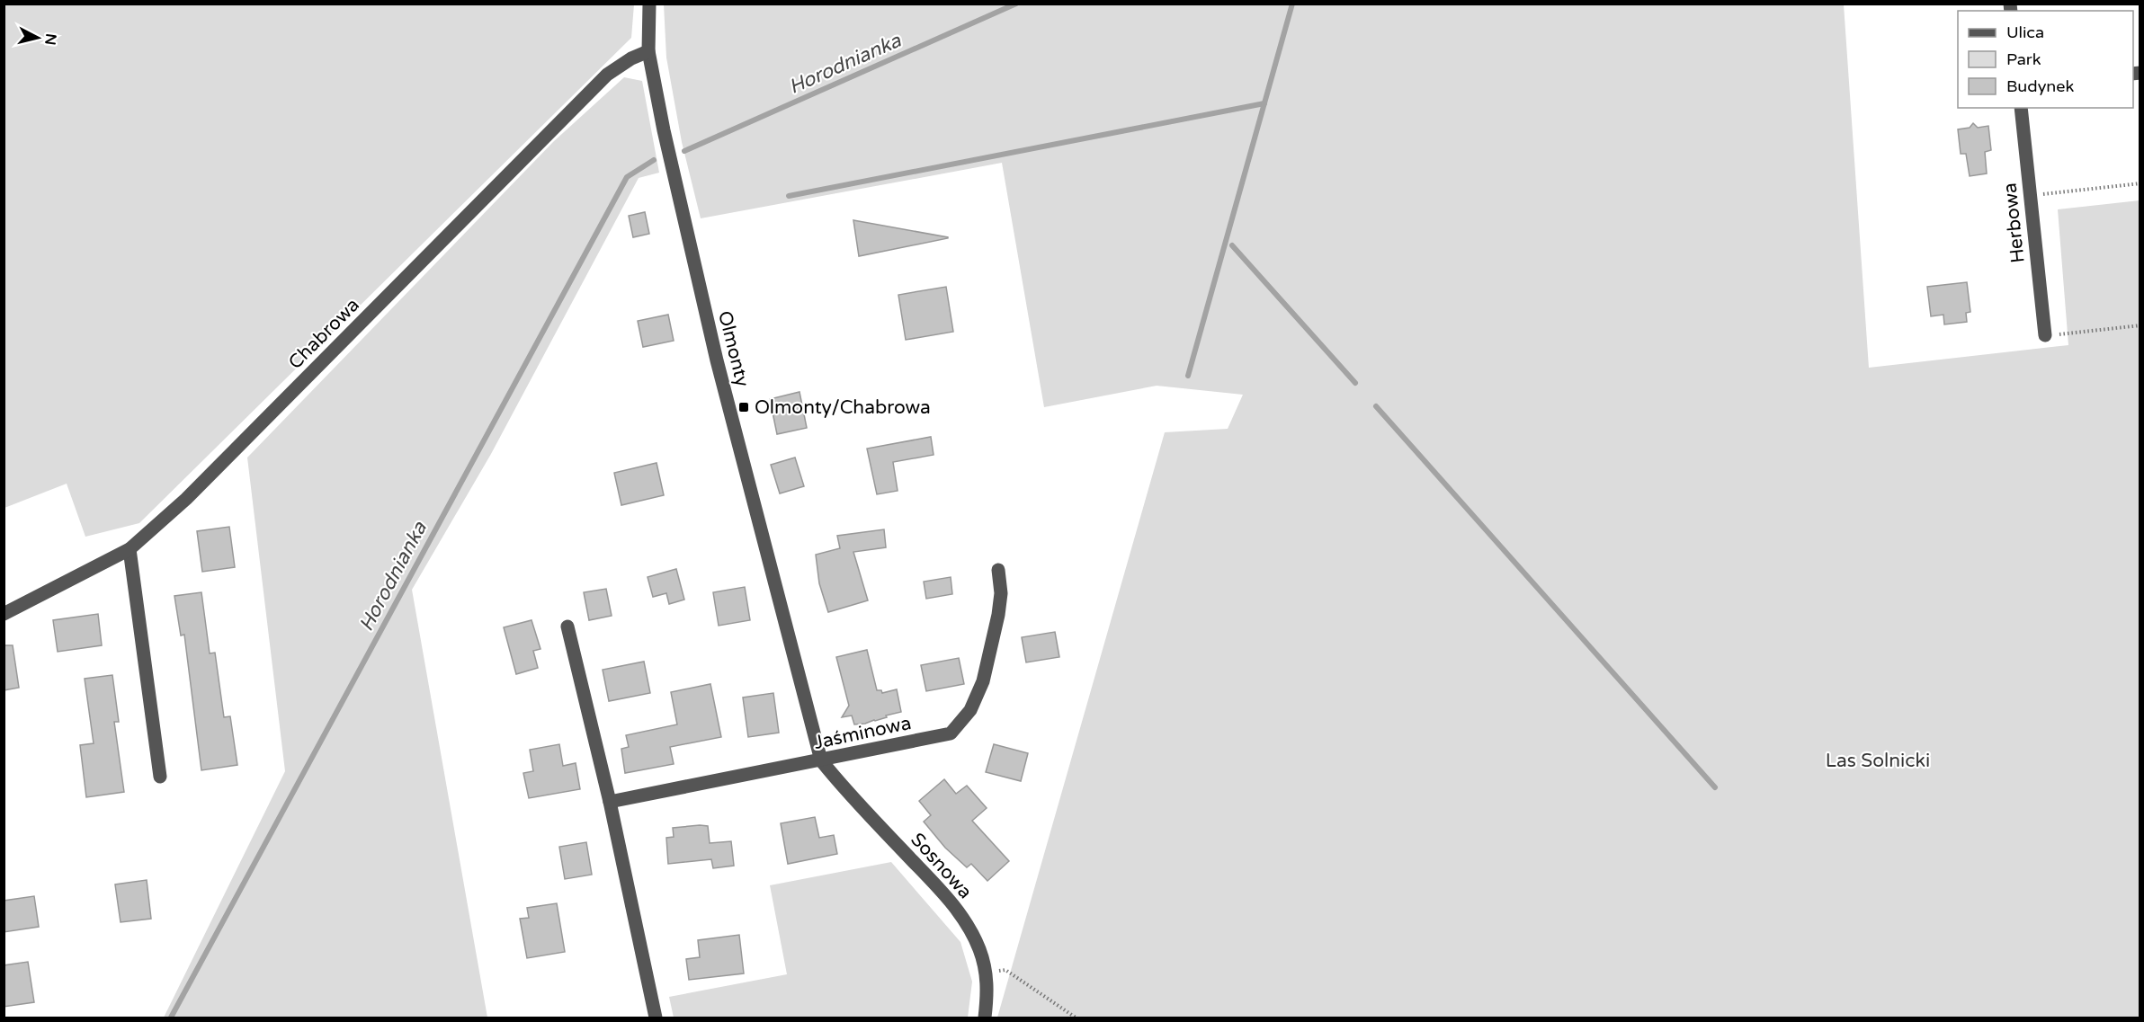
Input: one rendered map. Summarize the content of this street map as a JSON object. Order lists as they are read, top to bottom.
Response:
{
  "streets": {
    "street": [
      "Herbowa",
      "Chabrowa",
      "Olmonty",
      "Jaśminowa",
      "Sosnowa"
    ]
  },
  "crossings": [
    ["Chabrowa", "Olmonty"],
    ["Olmonty", "Jaśminowa"],
    ["Olmonty", "Sosnowa"],
    ["Jaśminowa", "Sosnowa"]
  ],
  "water": ["Horodnianka"],
  "parks": ["Las Solnicki"],
  "places": {
    "transit": ["Olmonty/Chabrowa"]
  },
  "legend": ["Ulica", "Park", "Budynek"],
  "north": "right"
}
